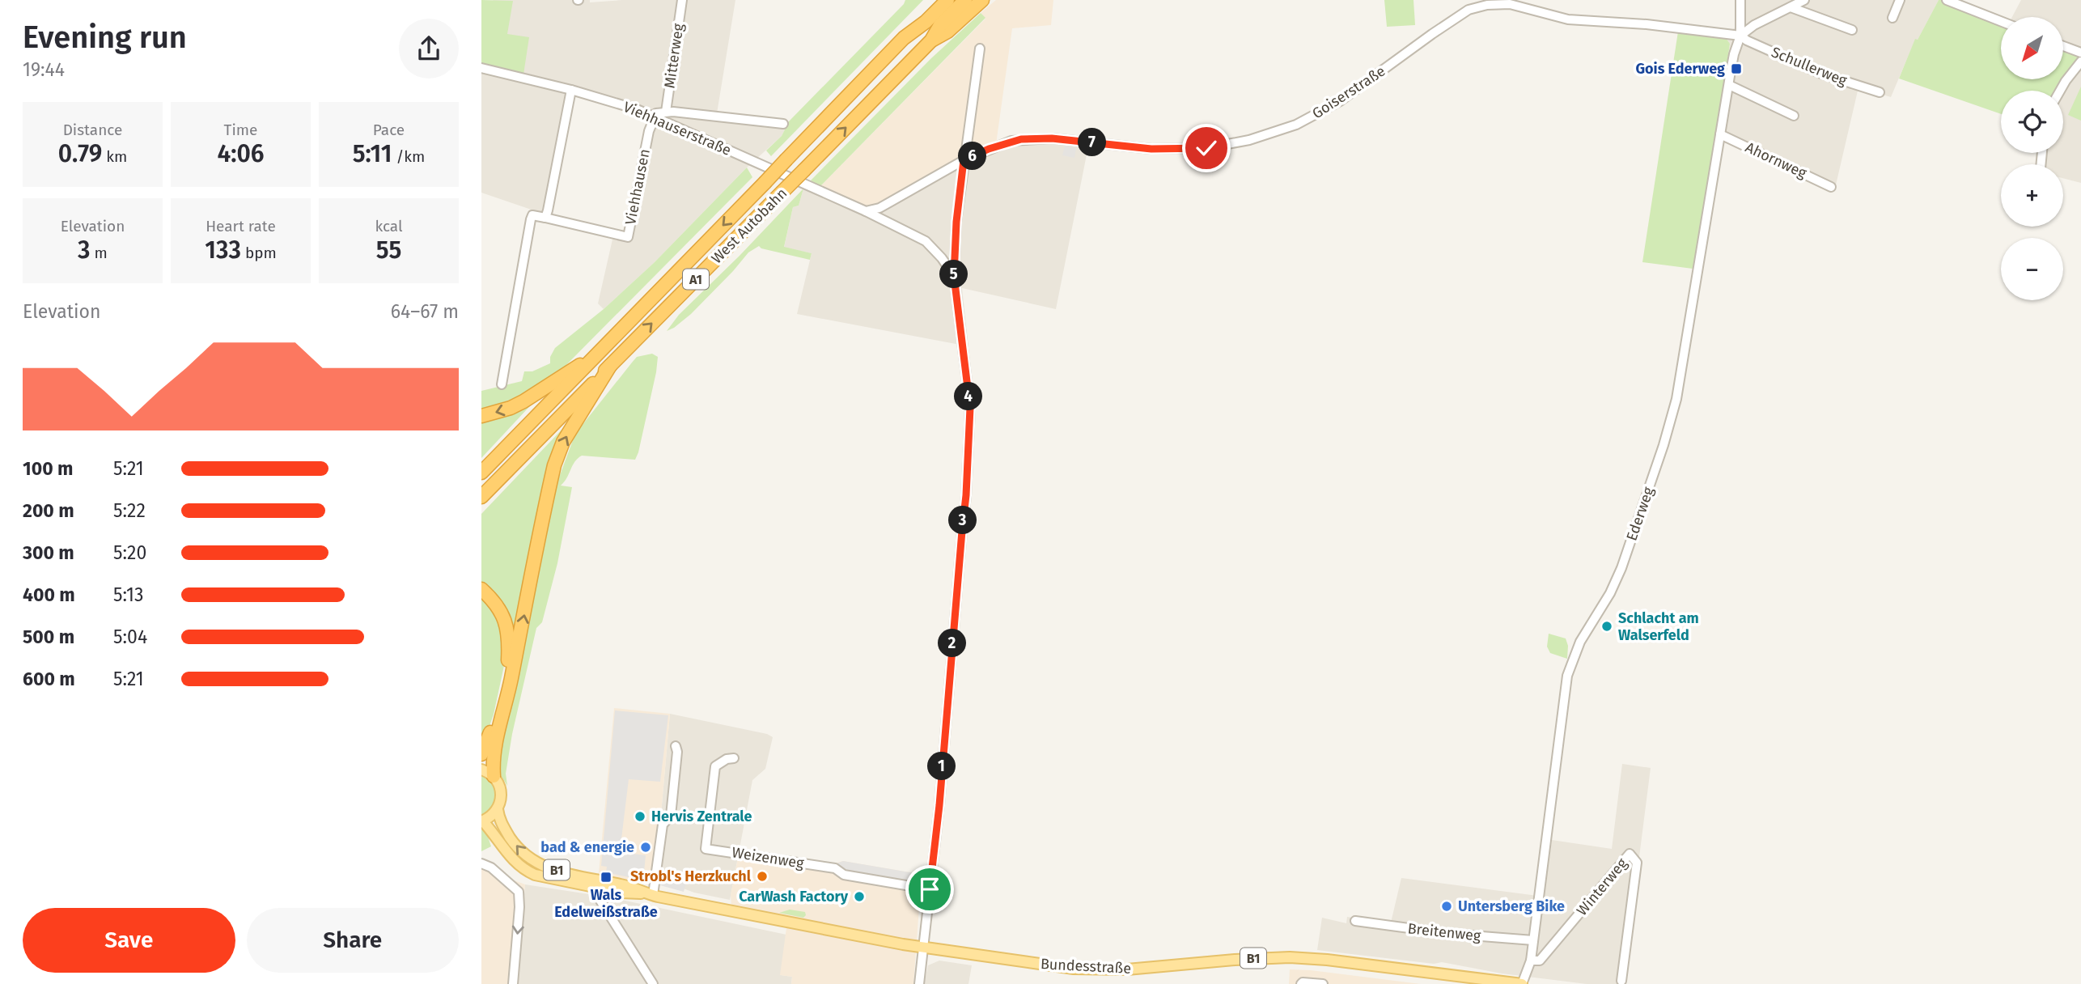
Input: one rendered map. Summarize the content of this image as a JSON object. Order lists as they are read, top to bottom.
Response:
{
  "streets": {
    "highway": ["West Autobahn", "A1"],
    "main road": ["B1", "Bundesstraße"],
    "street": [
      "Mitterweg",
      "Schullerweg",
      "Goiserstraße",
      "Viehhauserstraße",
      "Ahornweg",
      "Viehhausen",
      "Ederweg",
      "Weizenweg",
      "Winterweg",
      "Breitenweg"
    ]
  },
  "crossings": [
    ["Schullerweg", "Goiserstraße"],
    ["Schullerweg", "Ederweg"],
    ["Goiserstraße", "Viehhauserstraße"],
    ["Goiserstraße", "Ederweg"],
    ["Viehhauserstraße", "Viehhausen"],
    ["Ahornweg", "Ederweg"],
    ["Ederweg", "Winterweg"],
    ["Ederweg", "Breitenweg"],
    ["Ederweg", "Bundesstraße"]
  ],
  "places": {
    "transit": ["Gois Ederweg", "Wals Edelweißstraße"],
    "other": [
      "Schlacht am Walserfeld",
      "Hervis Zentrale",
      "bad & energie",
      "Strobl's Herzkuchl",
      "CarWash Factory",
      "Untersberg Bike"
    ]
  },
  "north": "bottom left",
  "page": {
    "heading": ["Evening run", "19:44"],
    "map_buttons": ["+", "−"],
    "stats": [
      ["Distance", "0.79 km"],
      ["Time", "4:06"],
      ["Pace", "5:11 /km"],
      ["Elevation", "3 m"],
      ["Heart rate", "133 bpm"],
      ["kcal", "55"]
    ],
    "pins": [
      "7",
      "6",
      "5",
      "4",
      "3",
      "2",
      "1"
    ],
    "chart": ["Elevation", "64–67 m"],
    "list": [
      {
        "name": "100 m",
        "note": "5:21"
      },
      {
        "name": "200 m",
        "note": "5:22"
      },
      {
        "name": "300 m",
        "note": "5:20"
      },
      {
        "name": "400 m",
        "note": "5:13"
      },
      {
        "name": "500 m",
        "note": "5:04"
      },
      {
        "name": "600 m",
        "note": "5:21"
      }
    ],
    "buttons": ["Save", "Share"]
  }
}
